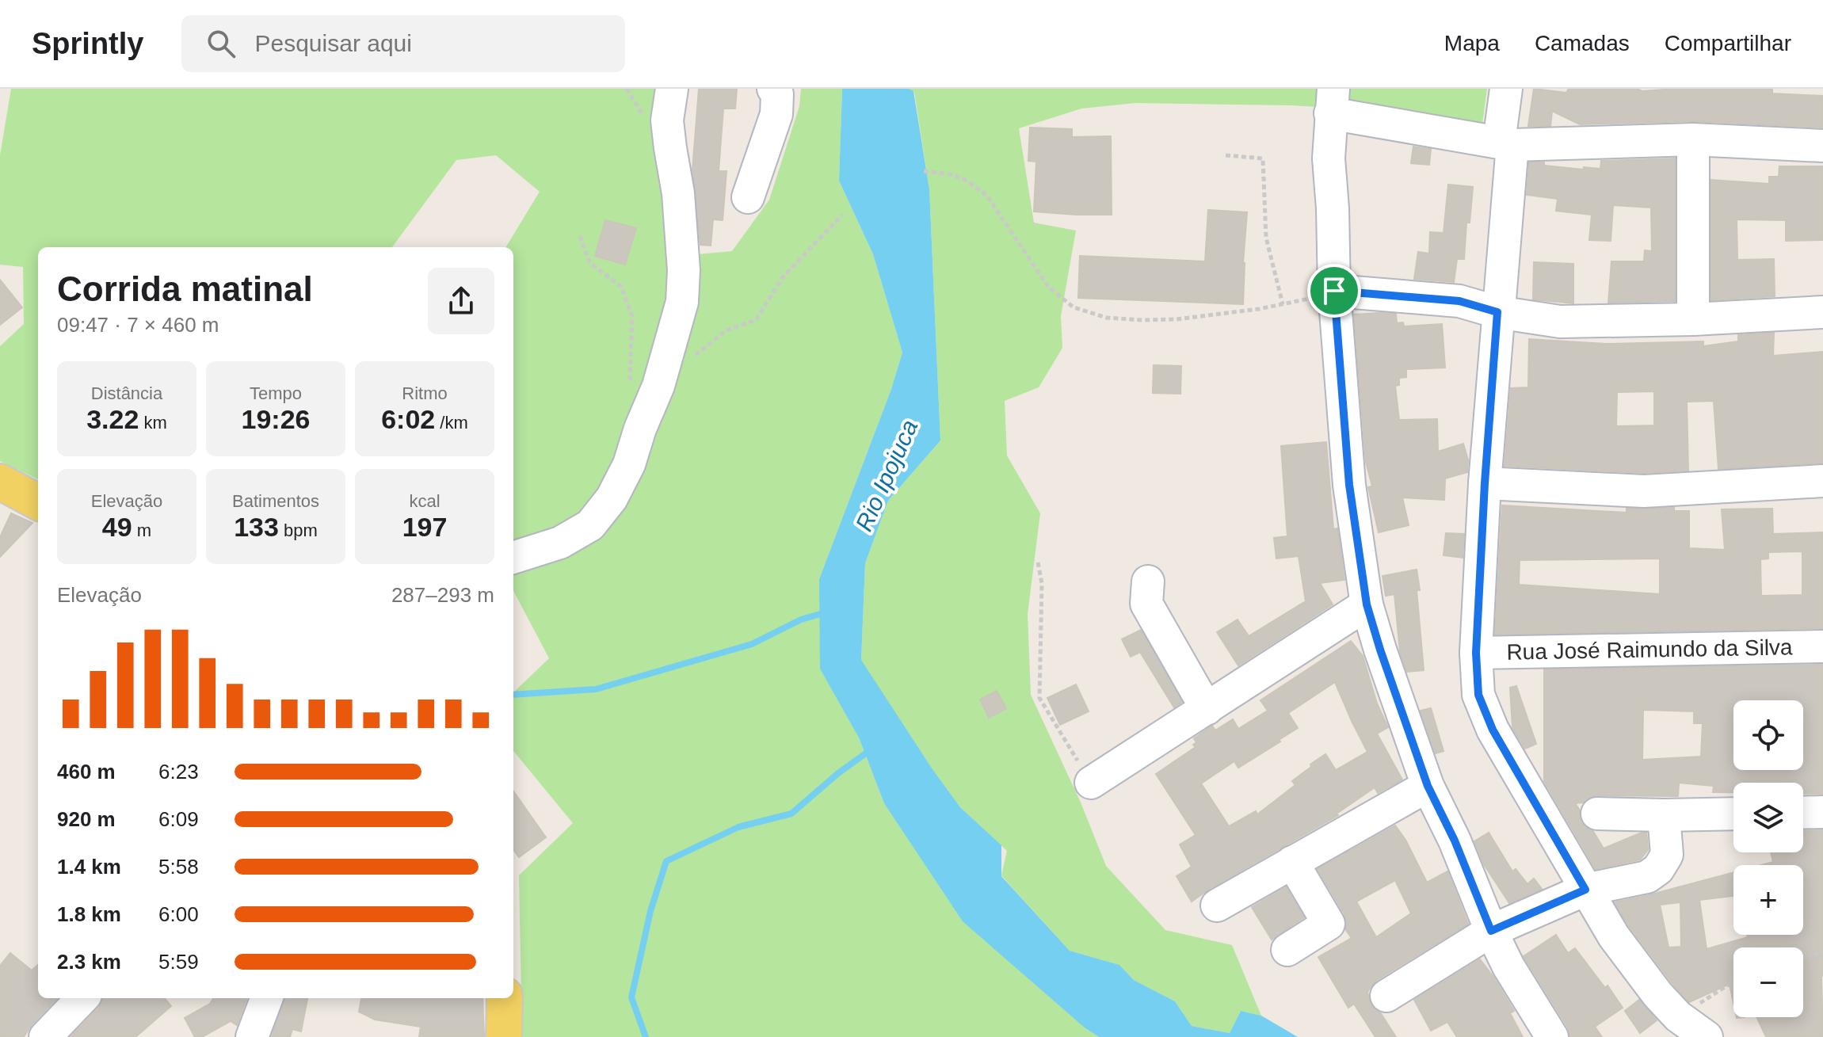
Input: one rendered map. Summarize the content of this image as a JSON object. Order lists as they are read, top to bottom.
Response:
{
  "streets": {
    "street": ["Rua José Raimundo da Silva"]
  },
  "water": ["Rio Ipojuca"],
  "page": {
    "header": "Sprintly",
    "search": "Pesquisar aqui",
    "nav": ["Mapa", "Camadas", "Compartilhar"],
    "heading": ["Corrida matinal", "09:47 · 7 × 460 m"],
    "stats": [
      ["Distância", "3.22 km"],
      ["Tempo", "19:26"],
      ["Ritmo", "6:02 /km"],
      ["Elevação", "49 m"],
      ["Batimentos", "133 bpm"],
      ["kcal", "197"]
    ],
    "chart": ["Elevação", "287–293 m"],
    "map_buttons": ["+", "−"],
    "list": [
      {
        "name": "460 m",
        "note": "6:23"
      },
      {
        "name": "920 m",
        "note": "6:09"
      },
      {
        "name": "1.4 km",
        "note": "5:58"
      },
      {
        "name": "1.8 km",
        "note": "6:00"
      },
      {
        "name": "2.3 km",
        "note": "5:59"
      }
    ]
  }
}
